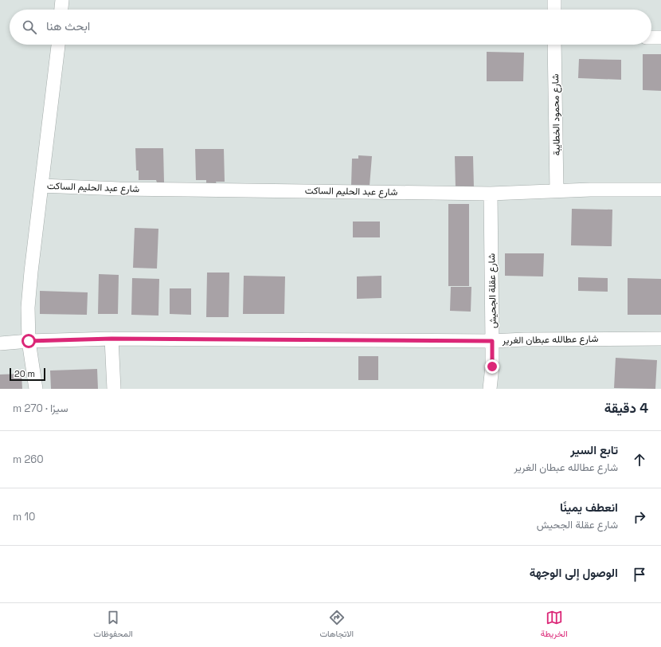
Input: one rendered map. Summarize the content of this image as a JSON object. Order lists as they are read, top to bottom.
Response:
{
  "streets": {
    "street": [
      "شارع محمود الخطايبة",
      "شارع عبد الحليم الساكت",
      "شارع عقلة الجحيش",
      "شارع عطالله عبطان الغرير"
    ]
  },
  "crossings": [
    ["شارع محمود الخطايبة", "شارع عبد الحليم الساكت"],
    ["شارع عبد الحليم الساكت", "شارع عقلة الجحيش"],
    ["شارع عبد الحليم الساكت", "شارع عطالله عبطان الغرير"],
    ["شارع عقلة الجحيش", "شارع عطالله عبطان الغرير"]
  ],
  "scale_bar": "20 m",
  "page": {
    "search": "ابحث هنا",
    "scale": "20 m",
    "heading": ["4 دقيقة", "سيرًا · 270 m"],
    "list": [
      ["تابع السير", "شارع عطالله عبطان الغرير", "260 m"],
      ["انعطف يمينًا", "شارع عقلة الجحيش", "10 m"],
      "الوصول إلى الوجهة"
    ],
    "nav": ["الخريطة", "الاتجاهات", "المحفوظات"]
  }
}
